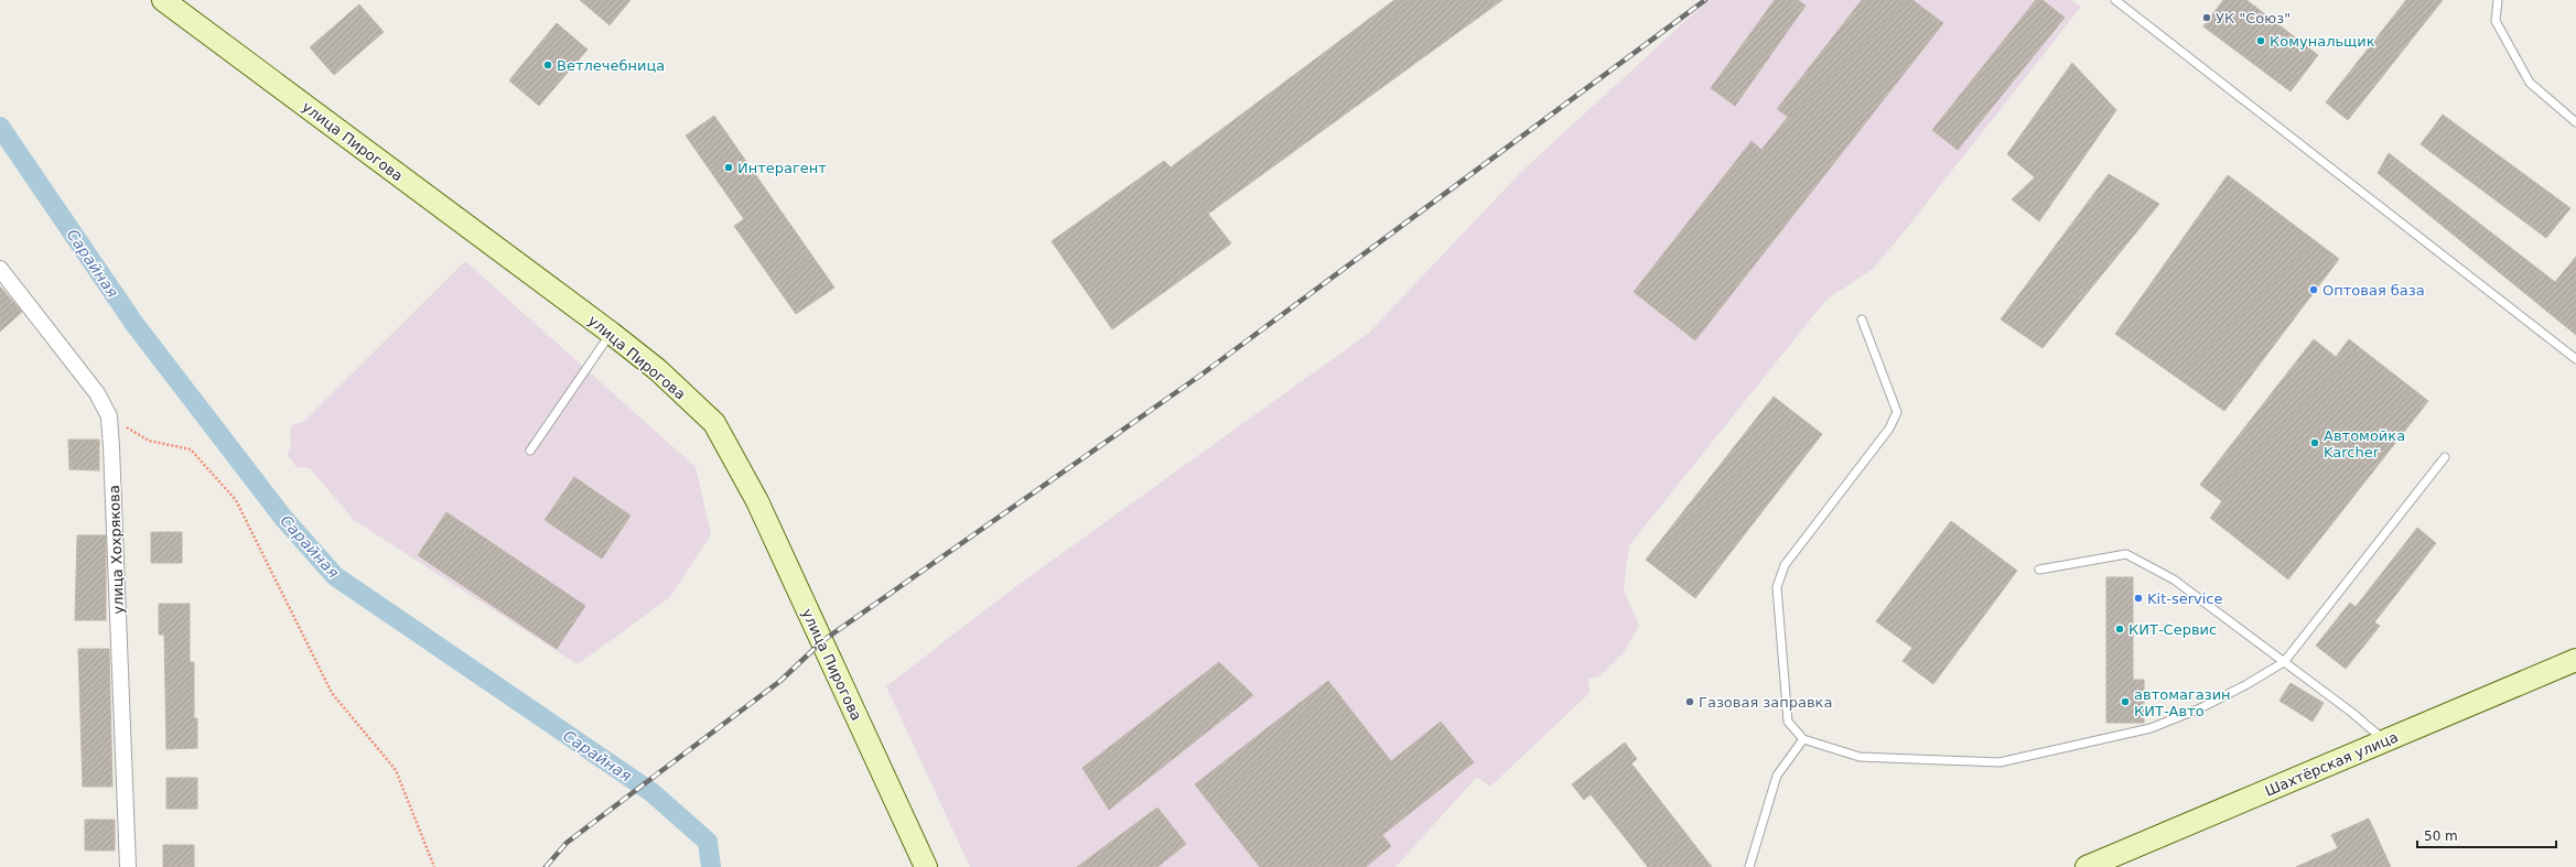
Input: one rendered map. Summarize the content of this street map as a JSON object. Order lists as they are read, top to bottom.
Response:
{
  "streets": {
    "main road": ["улица Пирогова", "Шахтёрская улица"],
    "street": ["улица Хохрякова"]
  },
  "water": ["Сарайная"],
  "places": [
    "УК \"Союз\"",
    "Комунальщик",
    "Ветлечебница",
    "Интерагент",
    "Оптовая база",
    "Автомойка Karcher",
    "Kit-service",
    "КИТ-Сервис",
    "Газовая заправка",
    "автомагазин КИТ-Авто"
  ],
  "scale_bar": "50 m"
}
